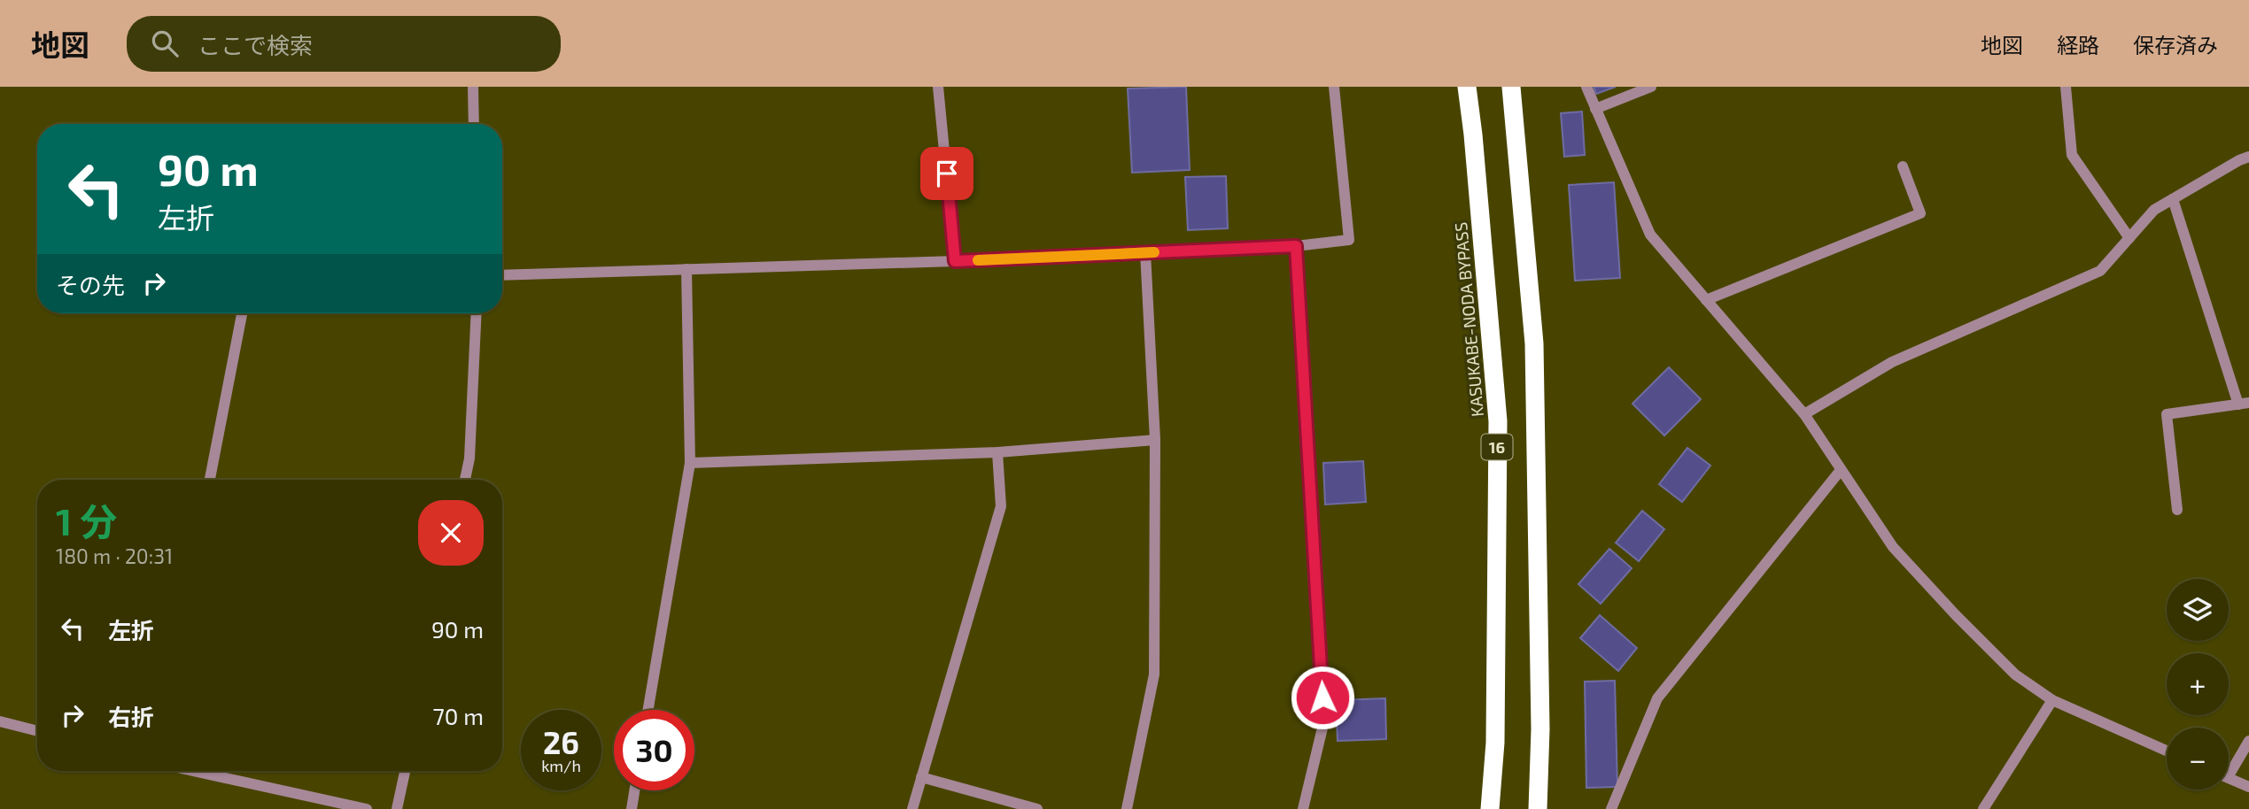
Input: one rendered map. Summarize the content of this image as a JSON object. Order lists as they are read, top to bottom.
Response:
{
  "streets": {
    "highway": ["KASUKABE-NODA BYPASS", "16"]
  },
  "page": {
    "header": "地図",
    "search": "ここで検索",
    "nav": ["地図", "経路", "保存済み"],
    "turn": ["90 m", "左折"],
    "then": "その先",
    "heading": ["1 分", "180 m · 20:31"],
    "map_buttons": ["+", "−"],
    "list": [
      {
        "name": "左折",
        "value": "90 m"
      },
      {
        "name": "右折",
        "value": "70 m"
      }
    ],
    "speed": "26 km/h",
    "limit": "30"
  }
}
